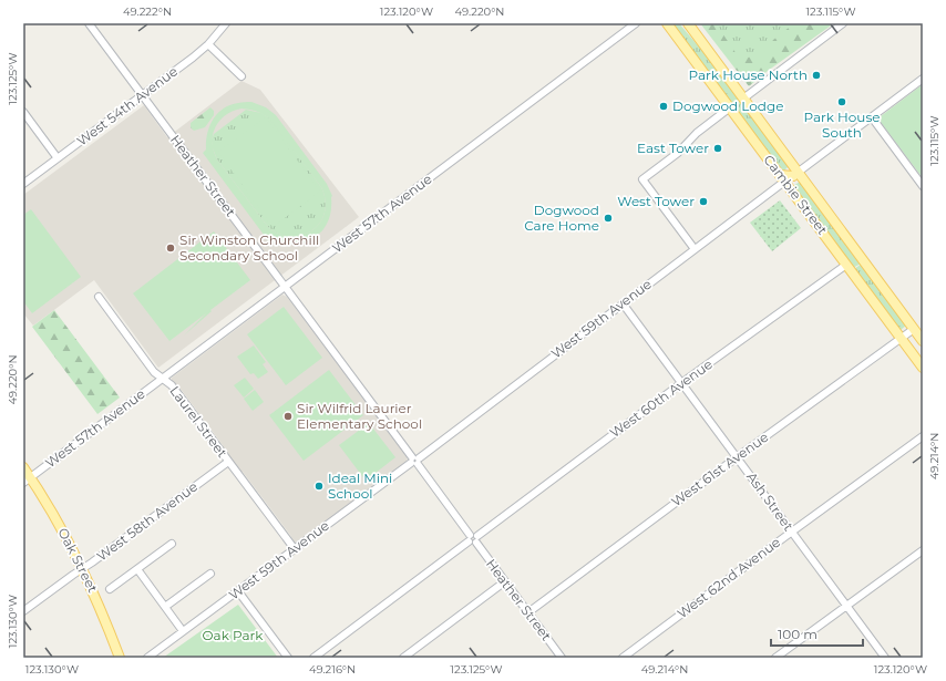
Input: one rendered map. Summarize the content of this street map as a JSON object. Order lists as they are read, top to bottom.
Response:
{
  "streets": {
    "main road": ["Cambie Street", "Oak Street"],
    "street": [
      "West 54th Avenue",
      "Heather Street",
      "West 57th Avenue",
      "West 59th Avenue",
      "West 60th Avenue",
      "Laurel Street",
      "West 61st Avenue",
      "Ash Street",
      "West 58th Avenue",
      "West 62nd Avenue"
    ]
  },
  "crossings": [
    ["West 54th Avenue", "Heather Street"],
    ["Heather Street", "West 57th Avenue"],
    ["Heather Street", "West 59th Avenue"],
    ["Heather Street", "West 60th Avenue"],
    ["Heather Street", "West 61st Avenue"],
    ["Cambie Street", "West 59th Avenue"],
    ["Cambie Street", "West 60th Avenue"],
    ["Cambie Street", "West 61st Avenue"],
    ["West 57th Avenue", "Laurel Street"],
    ["West 57th Avenue", "Oak Street"],
    ["West 59th Avenue", "Laurel Street"],
    ["West 59th Avenue", "Ash Street"],
    ["West 60th Avenue", "Ash Street"],
    ["Laurel Street", "West 58th Avenue"],
    ["West 61st Avenue", "Ash Street"],
    ["Ash Street", "West 62nd Avenue"],
    ["West 58th Avenue", "Oak Street"]
  ],
  "parks": ["Oak Park"],
  "places": [
    "Park House North",
    "Park House South",
    "Dogwood Lodge",
    "East Tower",
    "West Tower",
    "Dogwood Care Home",
    "Sir Winston Churchill Secondary School",
    "Sir Wilfrid Laurier Elementary School",
    "Ideal Mini School"
  ],
  "scale_bar": "100 m",
  "coordinates": [
    "49.222°N",
    "123.120°W",
    "49.220°N",
    "123.115°W",
    "123.125°W",
    "49.214°N",
    "123.130°W",
    "49.216°N"
  ]
}
